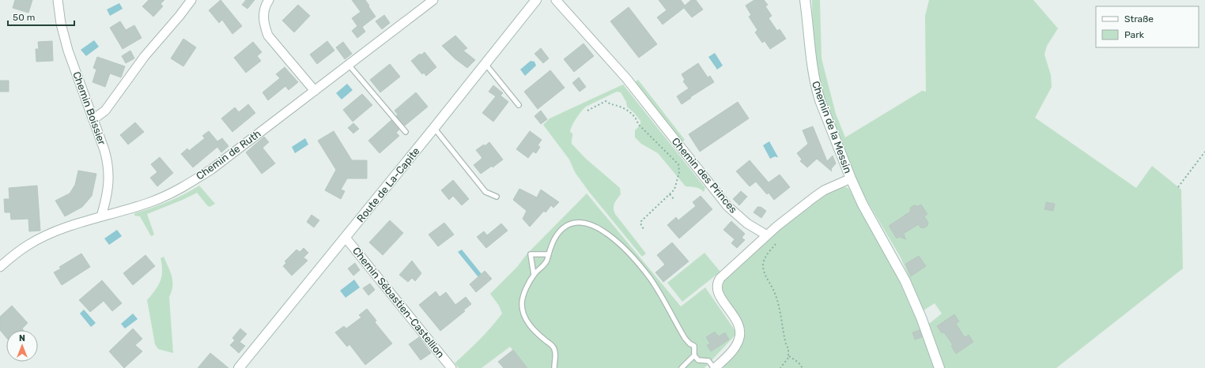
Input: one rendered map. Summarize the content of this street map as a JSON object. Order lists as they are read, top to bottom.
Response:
{
  "streets": {
    "street": [
      "Chemin Boissier",
      "Chemin de la Messin",
      "Chemin de Ruth",
      "Chemin des Princes",
      "Route de La-Capite",
      "Chemin Sébastien-Castellion"
    ]
  },
  "crossings": [
    ["Chemin Boissier", "Chemin de Ruth"],
    ["Route de La-Capite", "Chemin Sébastien-Castellion"]
  ],
  "legend": ["Straße", "Park"],
  "scale_bar": "50 m",
  "north": "top"
}
